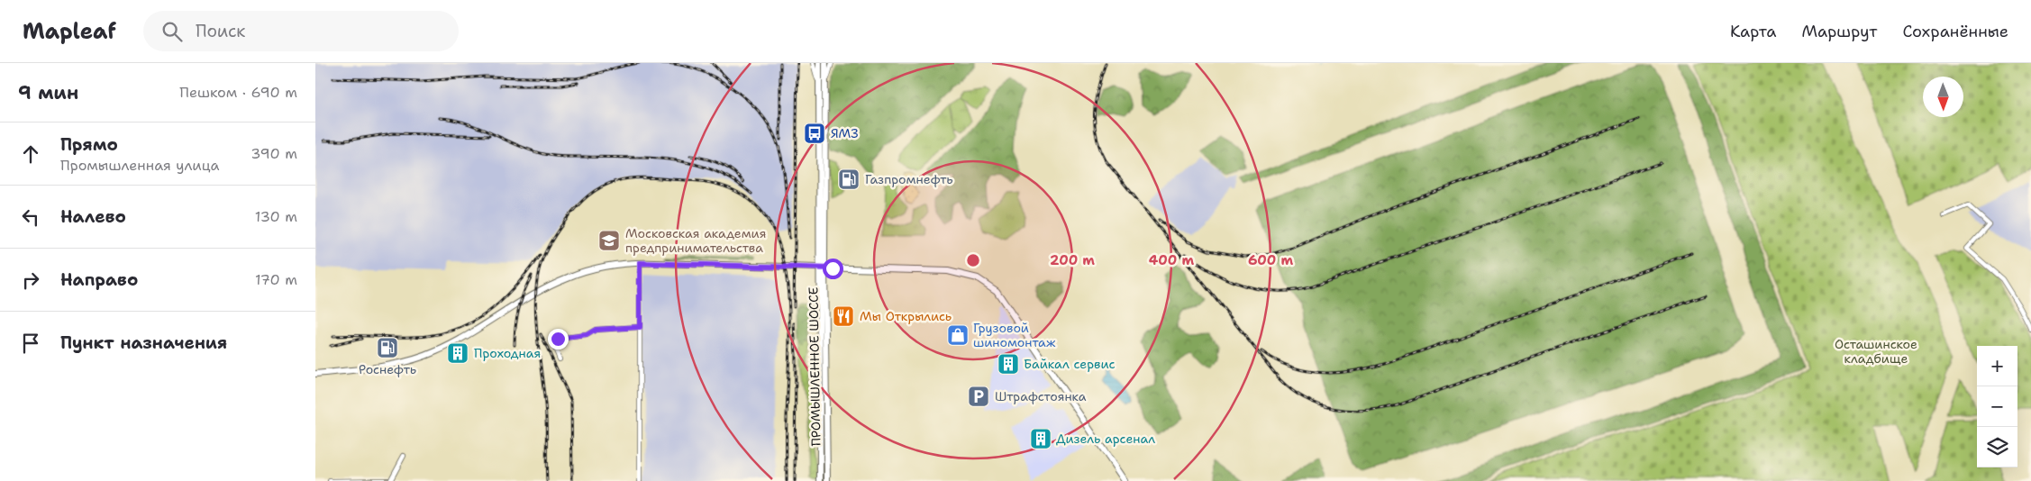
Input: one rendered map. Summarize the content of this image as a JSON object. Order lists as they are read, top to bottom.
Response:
{
  "streets": {
    "street": ["ПРОМЫШЛЕННОЕ ШОССЕ"]
  },
  "parks": ["Осташинское кладбище"],
  "places": {
    "bus stop": ["ЯМЗ"],
    "fuel station": ["Газпромнефть", "Роснефть"],
    "school or university": ["Московская академия предпринимательства"],
    "restaurant": ["Мы Открылись"],
    "shop": ["Грузовой шиномонтаж"],
    "building": ["Проходная", "Байкал сервис", "Дизель арсенал"],
    "parking": ["Штрафстоянка"]
  },
  "north": "bottom",
  "page": {
    "header": "Mapleaf",
    "search": "Поиск",
    "nav": ["Карта", "Маршрут", "Сохранённые"],
    "heading": ["9 мин", "Пешком · 690 m"],
    "list": [
      ["Прямо", "Промышленная улица", "390 m"],
      ["Налево", "130 m"],
      ["Направо", "170 m"],
      "Пункт назначения"
    ],
    "map_buttons": ["+", "−"]
  },
  "rings": ["200 m", "400 m", "600 m"]
}
